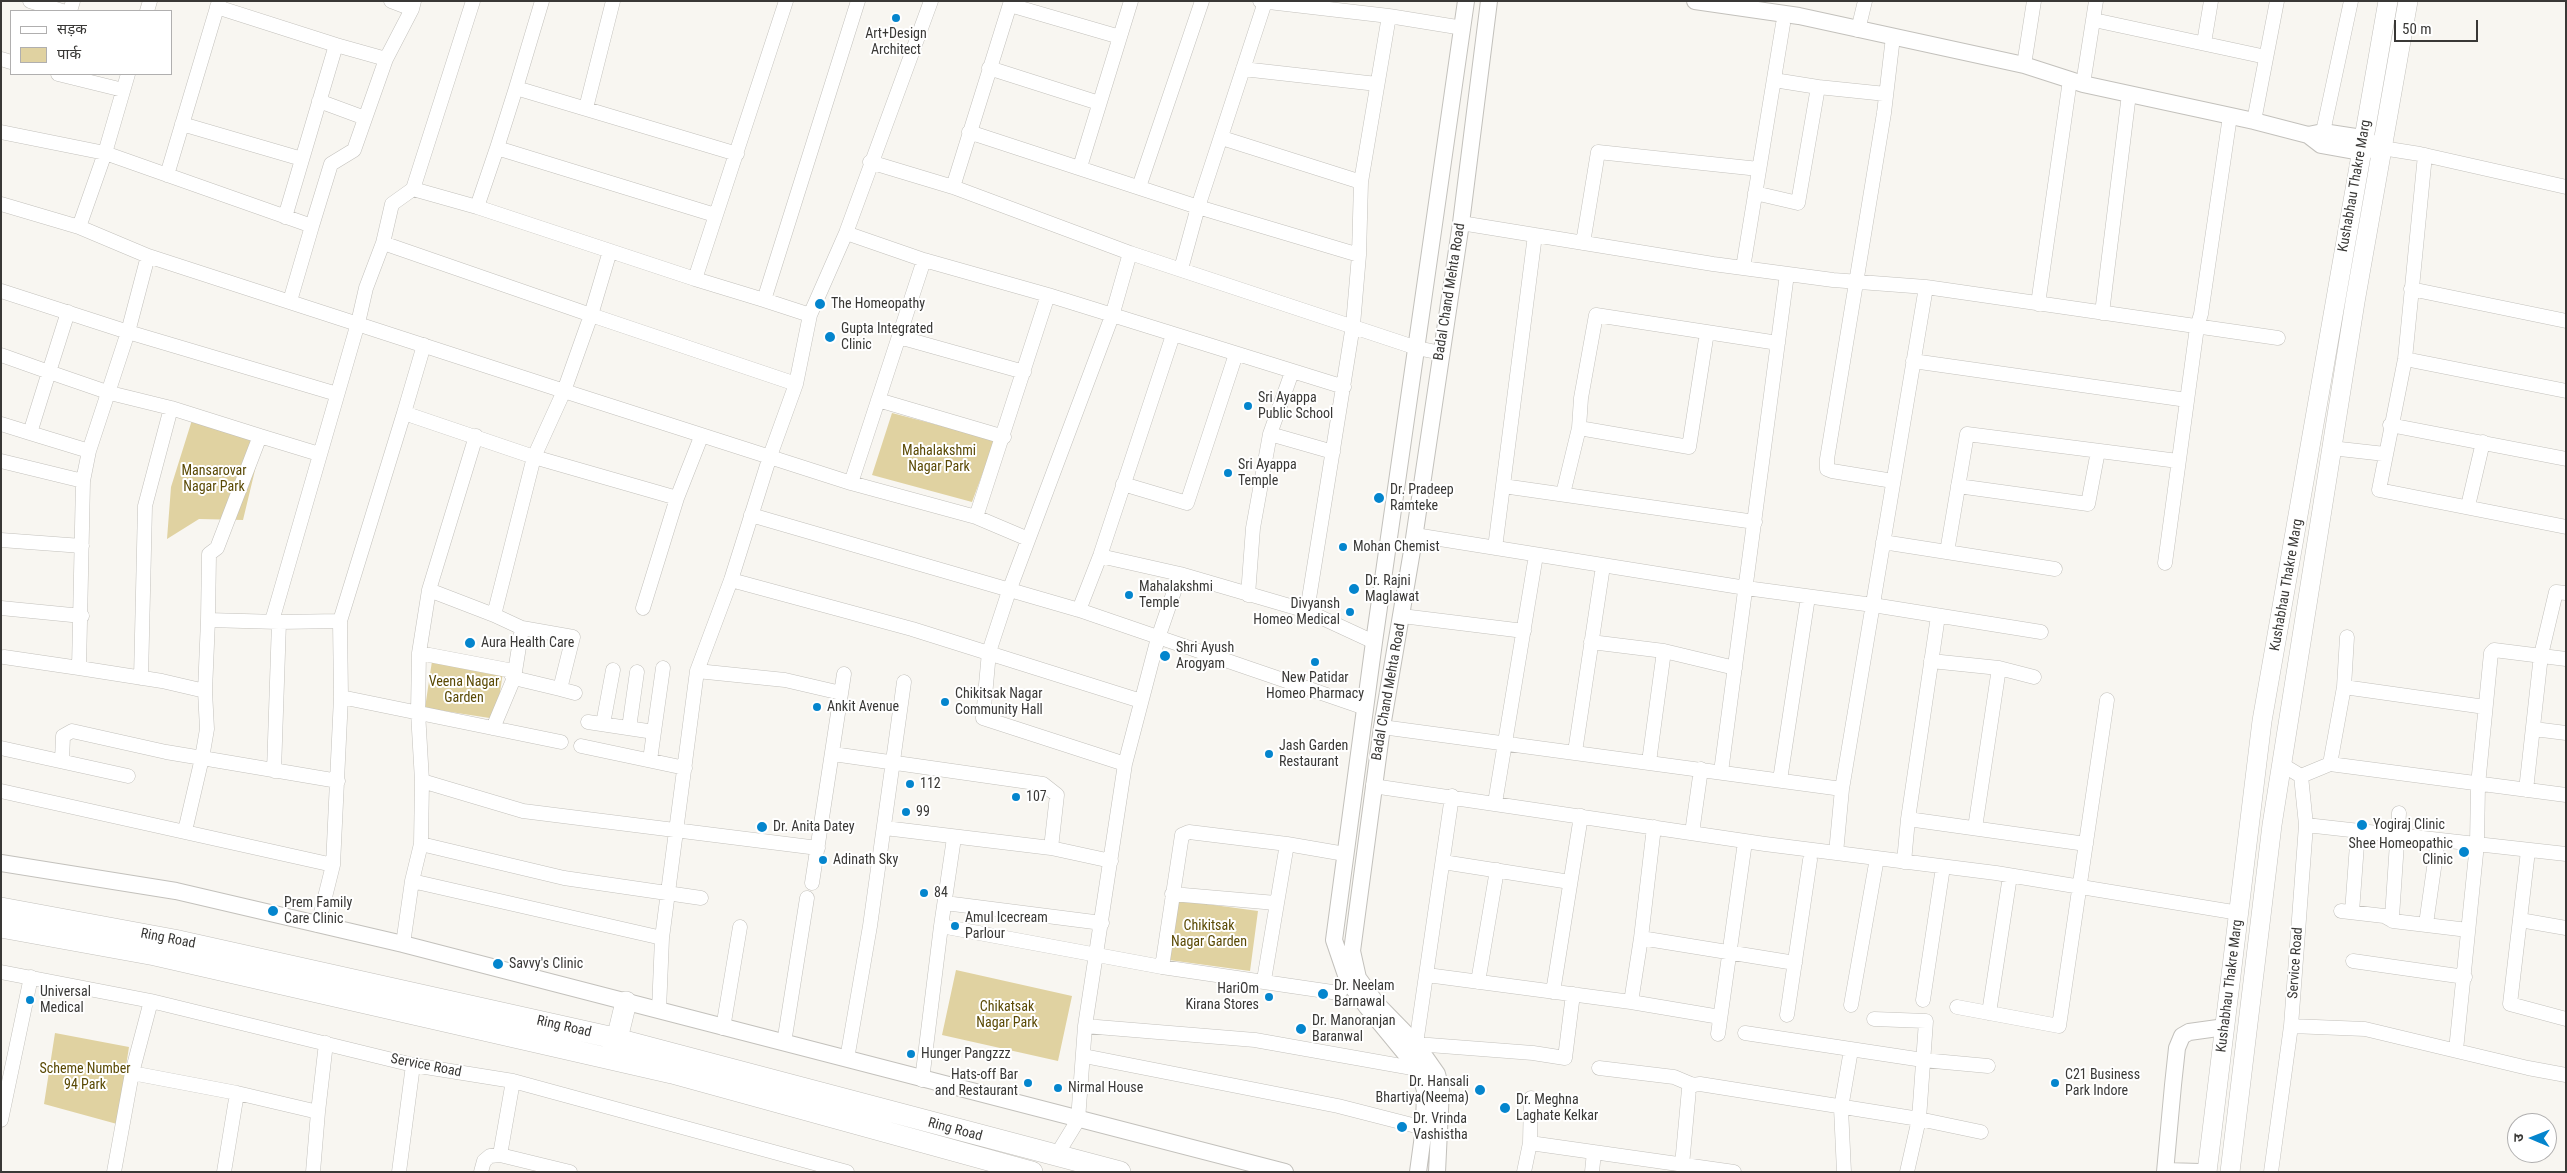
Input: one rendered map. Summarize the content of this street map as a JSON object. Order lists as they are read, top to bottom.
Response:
{
  "streets": {
    "main road": ["Kushabhau Thakre Marg", "Ring Road"],
    "street": ["Badal Chand Mehta Road", "Service Road"]
  },
  "parks": [
    "Mahalakshmi Nagar Park",
    "Mansarovar Nagar Park",
    "Veena Nagar Garden",
    "Chikitsak Nagar Garden",
    "Chikatsak Nagar Park",
    "Scheme Number 94 Park"
  ],
  "places": [
    "Art+Design Architect",
    "The Homeopathy",
    "Gupta Integrated Clinic",
    "Sri Ayappa Public School",
    "Sri Ayappa Temple",
    "Dr. Pradeep Ramteke",
    "Mohan Chemist",
    "Dr. Rajni Maglawat",
    "Mahalakshmi Temple",
    "Divyansh Homeo Medical",
    "Aura Health Care",
    "Shri Ayush Arogyam",
    "New Patidar Homeo Pharmacy",
    "Chikitsak Nagar Community Hall",
    "Ankit Avenue",
    "Jash Garden Restaurant",
    "112",
    "107",
    "99",
    "Yogiraj Clinic",
    "Dr. Anita Datey",
    "Shee Homeopathic Clinic",
    "Adinath Sky",
    "84",
    "Prem Family Care Clinic",
    "Amul Icecream Parlour",
    "Savvy's Clinic",
    "Dr. Neelam Barnawal",
    "HariOm Kirana Stores",
    "Universal Medical",
    "Dr. Manoranjan Baranwal",
    "Hunger Pangzzz",
    "Hats-off Bar and Restaurant",
    "C21 Business Park Indore",
    "Nirmal House",
    "Dr. Hansali Bhartiya(Neema)",
    "Dr. Meghna Laghate Kelkar",
    "Dr. Vrinda Vashistha"
  ],
  "legend": ["सड़क", "पार्क"],
  "scale_bar": "50 m",
  "north": "left"
}
